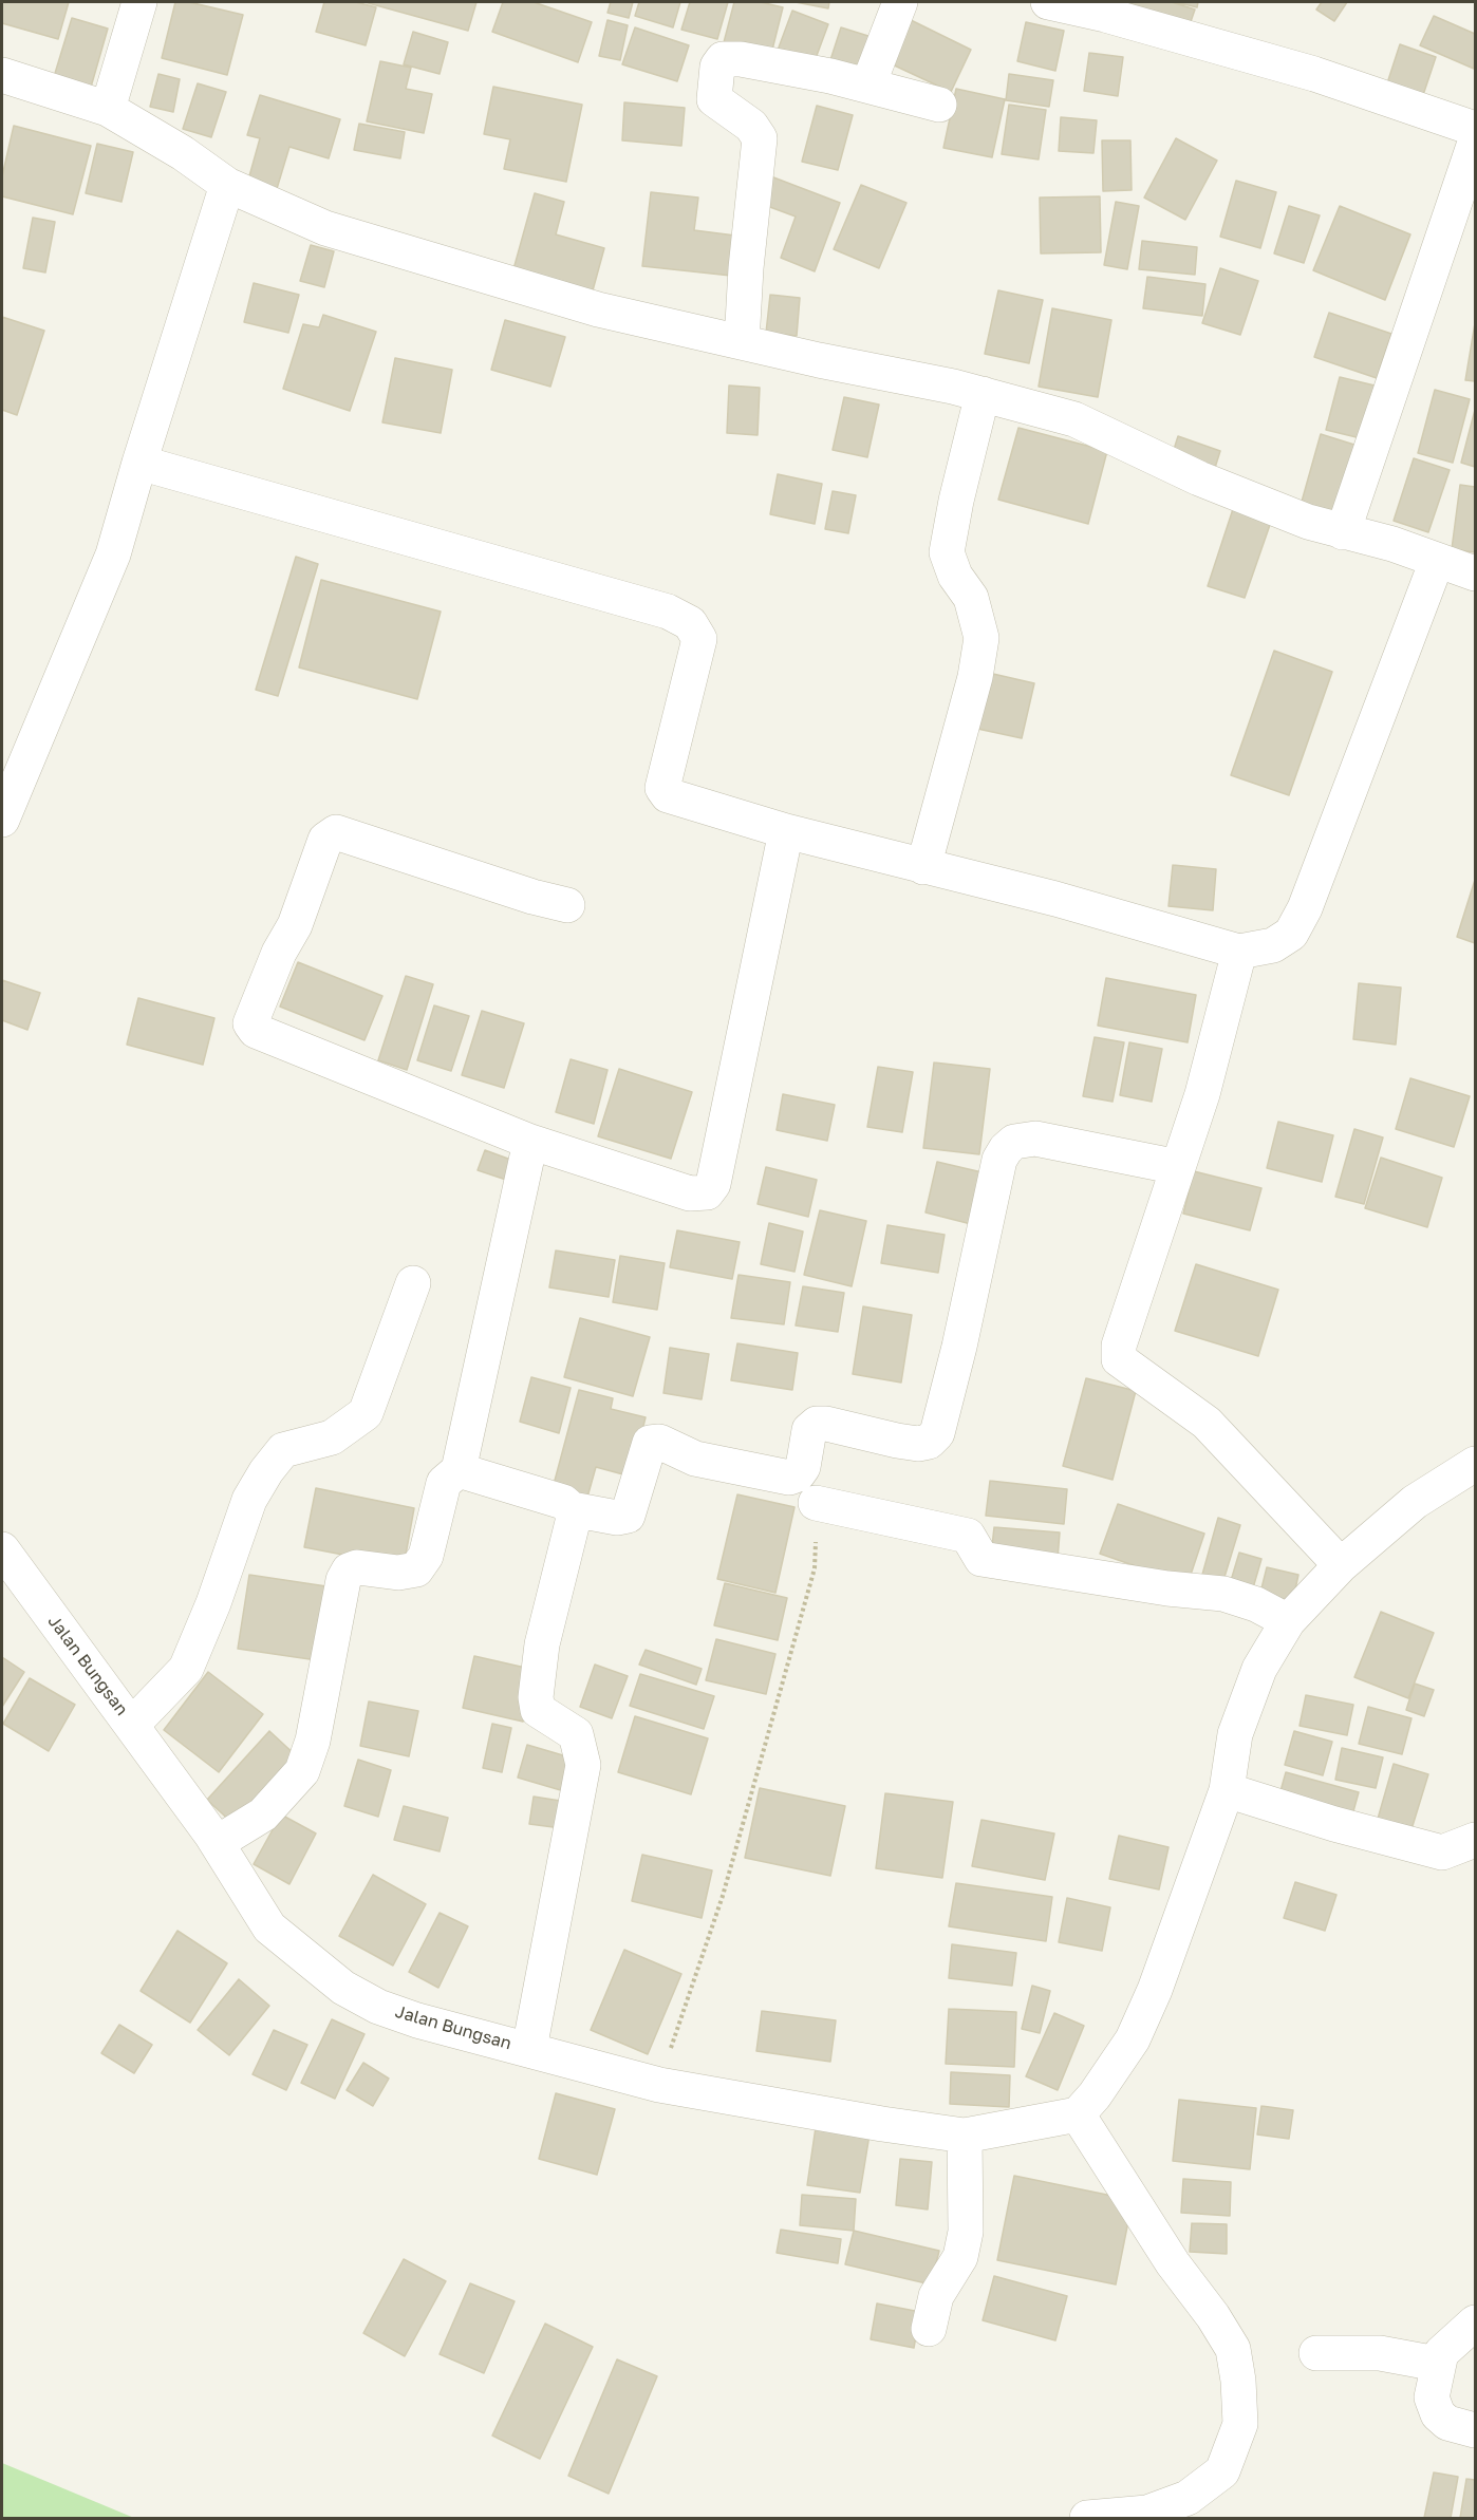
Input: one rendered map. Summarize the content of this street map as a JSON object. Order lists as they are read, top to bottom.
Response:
{
  "streets": {
    "street": ["Jalan Bungsan"]
  }
}
